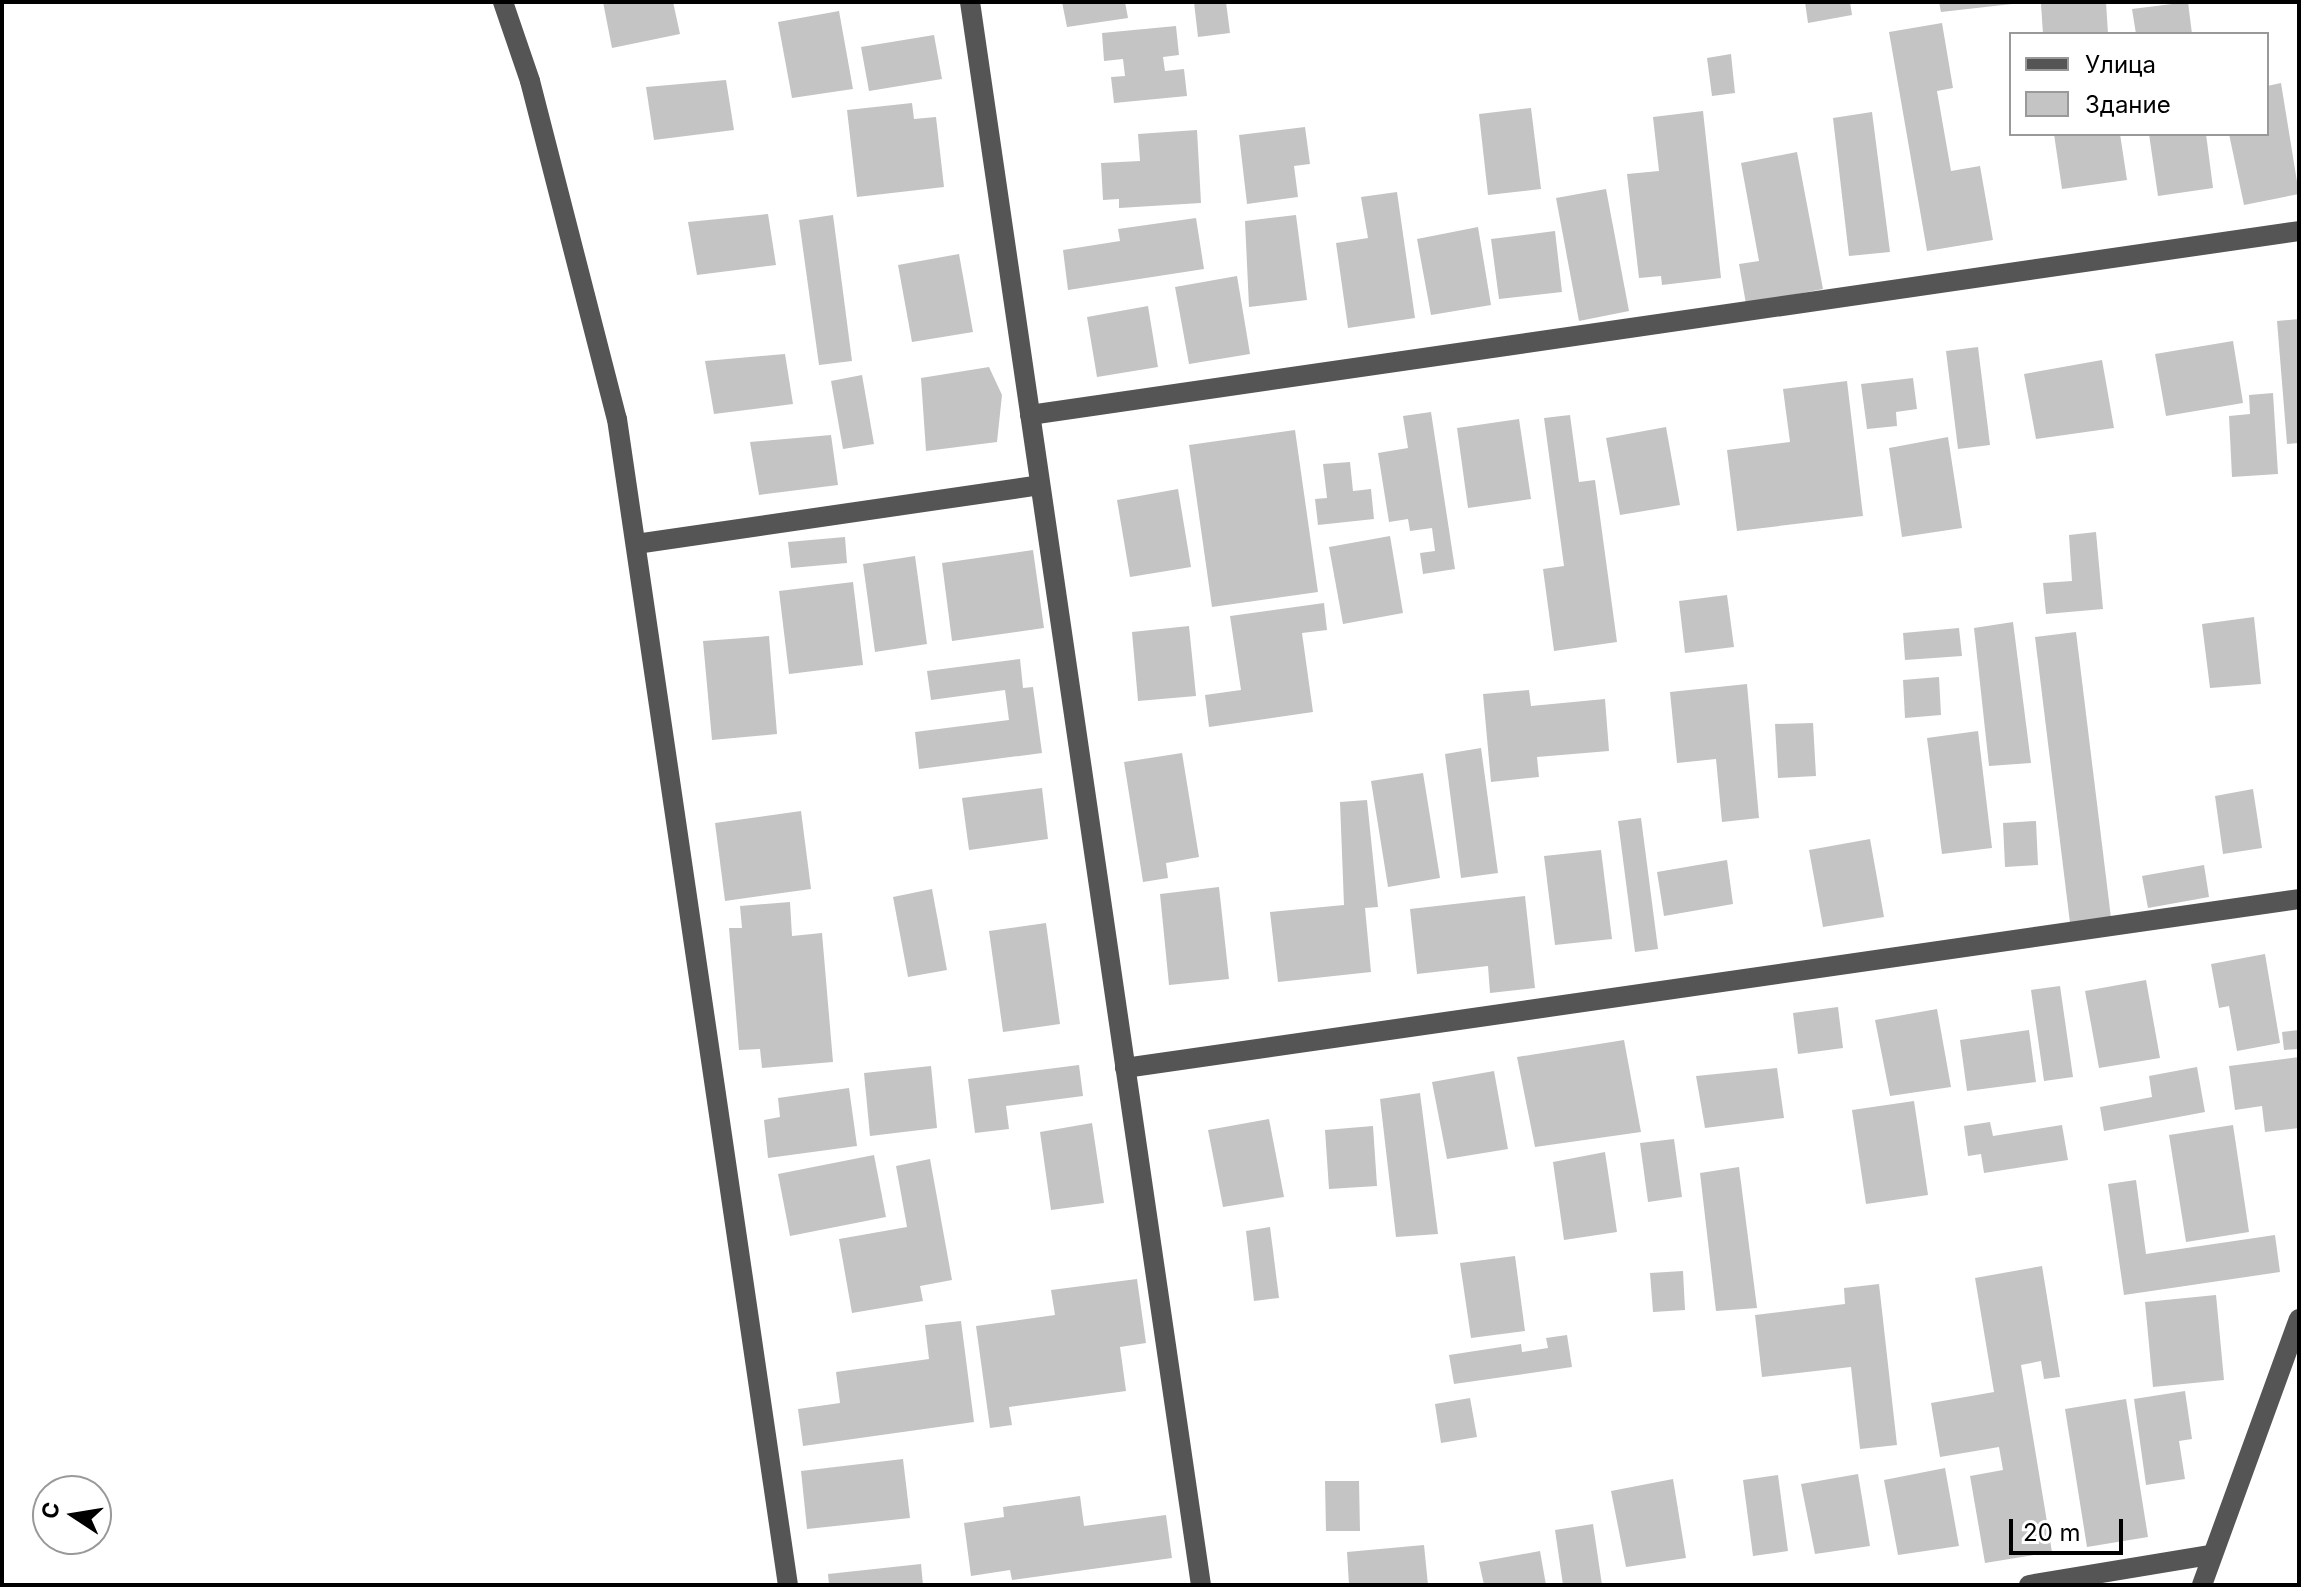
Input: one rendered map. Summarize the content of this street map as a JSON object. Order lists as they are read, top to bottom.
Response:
{
  "legend": ["Улица", "Здание"],
  "scale_bar": "20 m",
  "north": "left"
}
